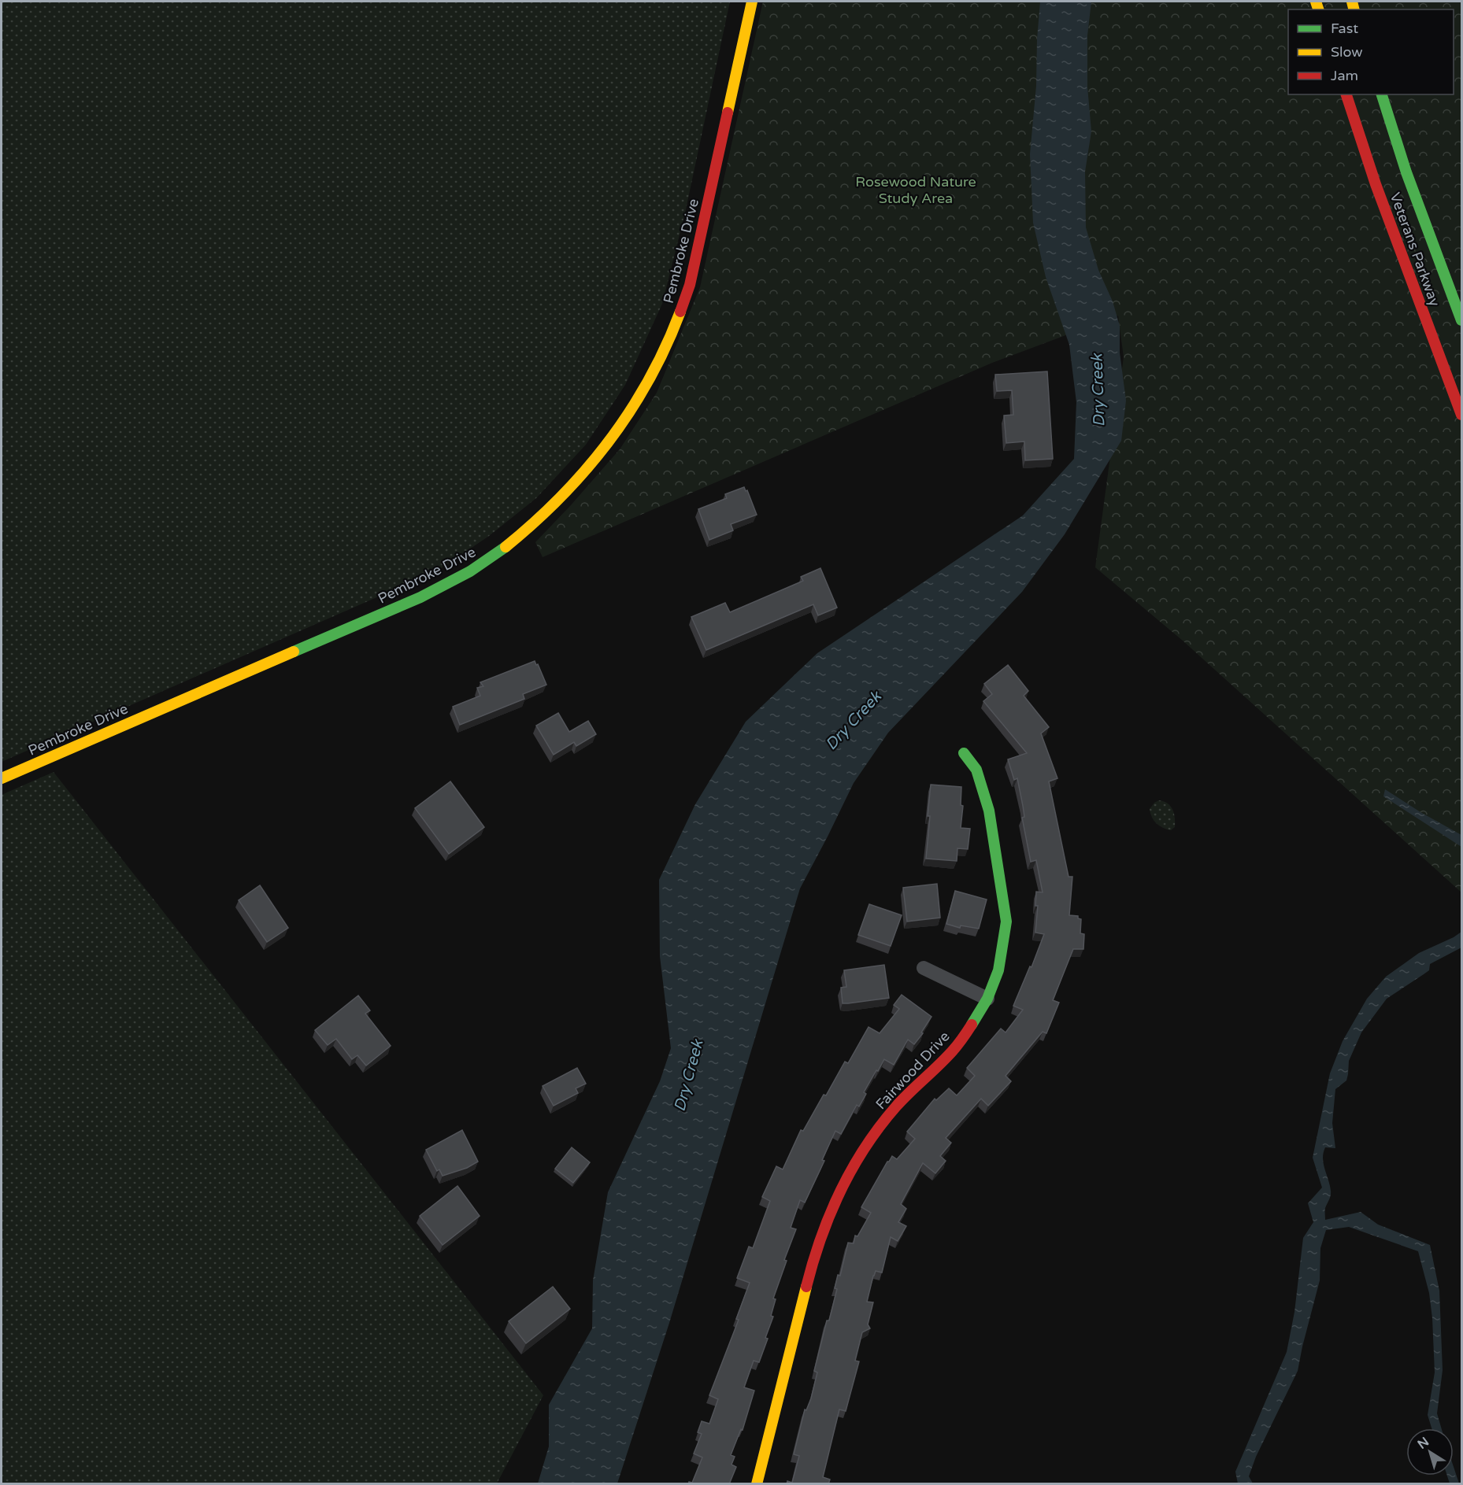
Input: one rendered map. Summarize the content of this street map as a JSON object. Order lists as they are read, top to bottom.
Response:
{
  "streets": {
    "street": ["Veterans Parkway", "Pembroke Drive", "Fairwood Drive"]
  },
  "water": ["Dry Creek"],
  "parks": ["Rosewood Nature Study Area"],
  "legend": ["Fast", "Slow", "Jam"],
  "north": "top left"
}
